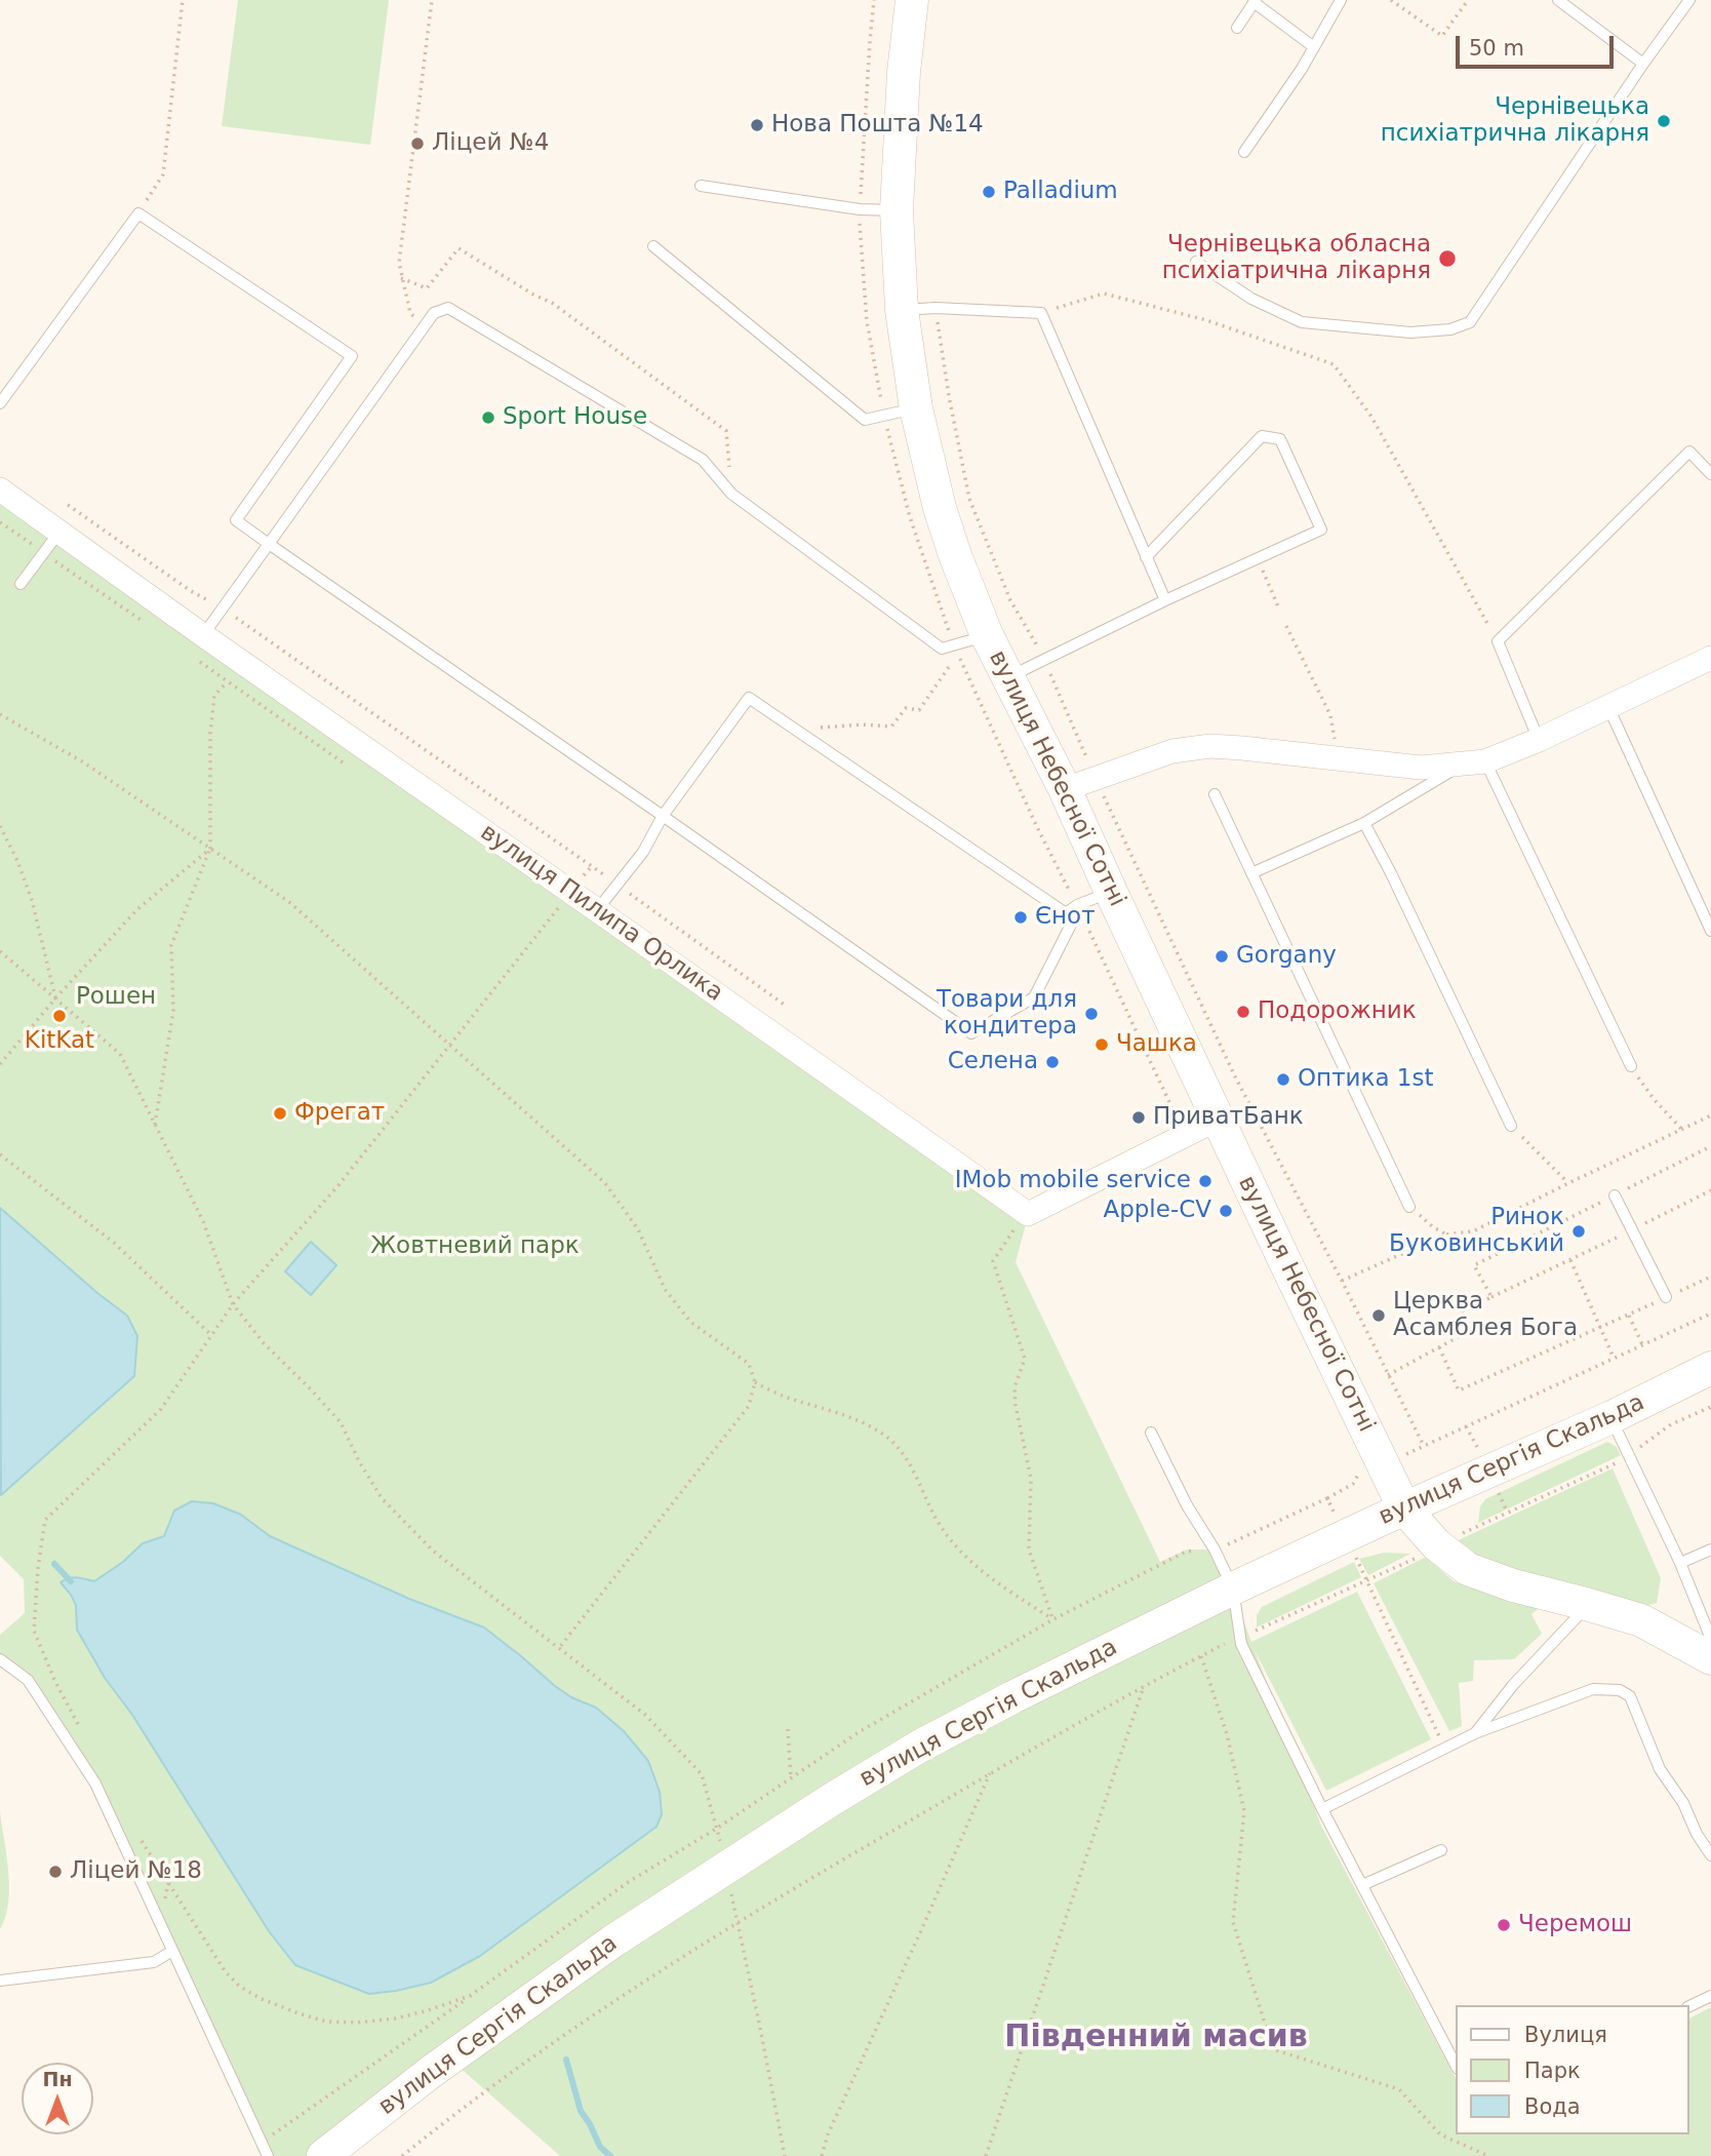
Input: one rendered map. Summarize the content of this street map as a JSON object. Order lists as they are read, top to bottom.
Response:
{
  "streets": {
    "street": ["вулиця Небесної Сотні", "вулиця Пилипа Орлика", "вулиця Сергія Скальда"]
  },
  "crossings": [
    ["вулиця Небесної Сотні", "вулиця Пилипа Орлика"],
    ["вулиця Небесної Сотні", "вулиця Сергія Скальда"]
  ],
  "districts": ["Південний масив"],
  "parks": ["Рошен", "Жовтневий парк"],
  "places": [
    "Чернівецька психіатрична лікарня",
    "Нова Пошта №14",
    "Ліцей №4",
    "Palladium",
    "Чернівецька обласна психіатрична лікарня",
    "Sport House",
    "Єнот",
    "Gorgany",
    "Подорожник",
    "Товари для кондитера",
    "KitKat",
    "Чашка",
    "Селена",
    "Оптика 1st",
    "Фрегат",
    "ПриватБанк",
    "IMob mobile service",
    "Apple-CV",
    "Ринок Буковинський",
    "Церква Асамблея Бога",
    "Ліцей №18",
    "Черемош"
  ],
  "legend": ["Вулиця", "Парк", "Вода"],
  "scale_bar": "50 m",
  "north": "top"
}
